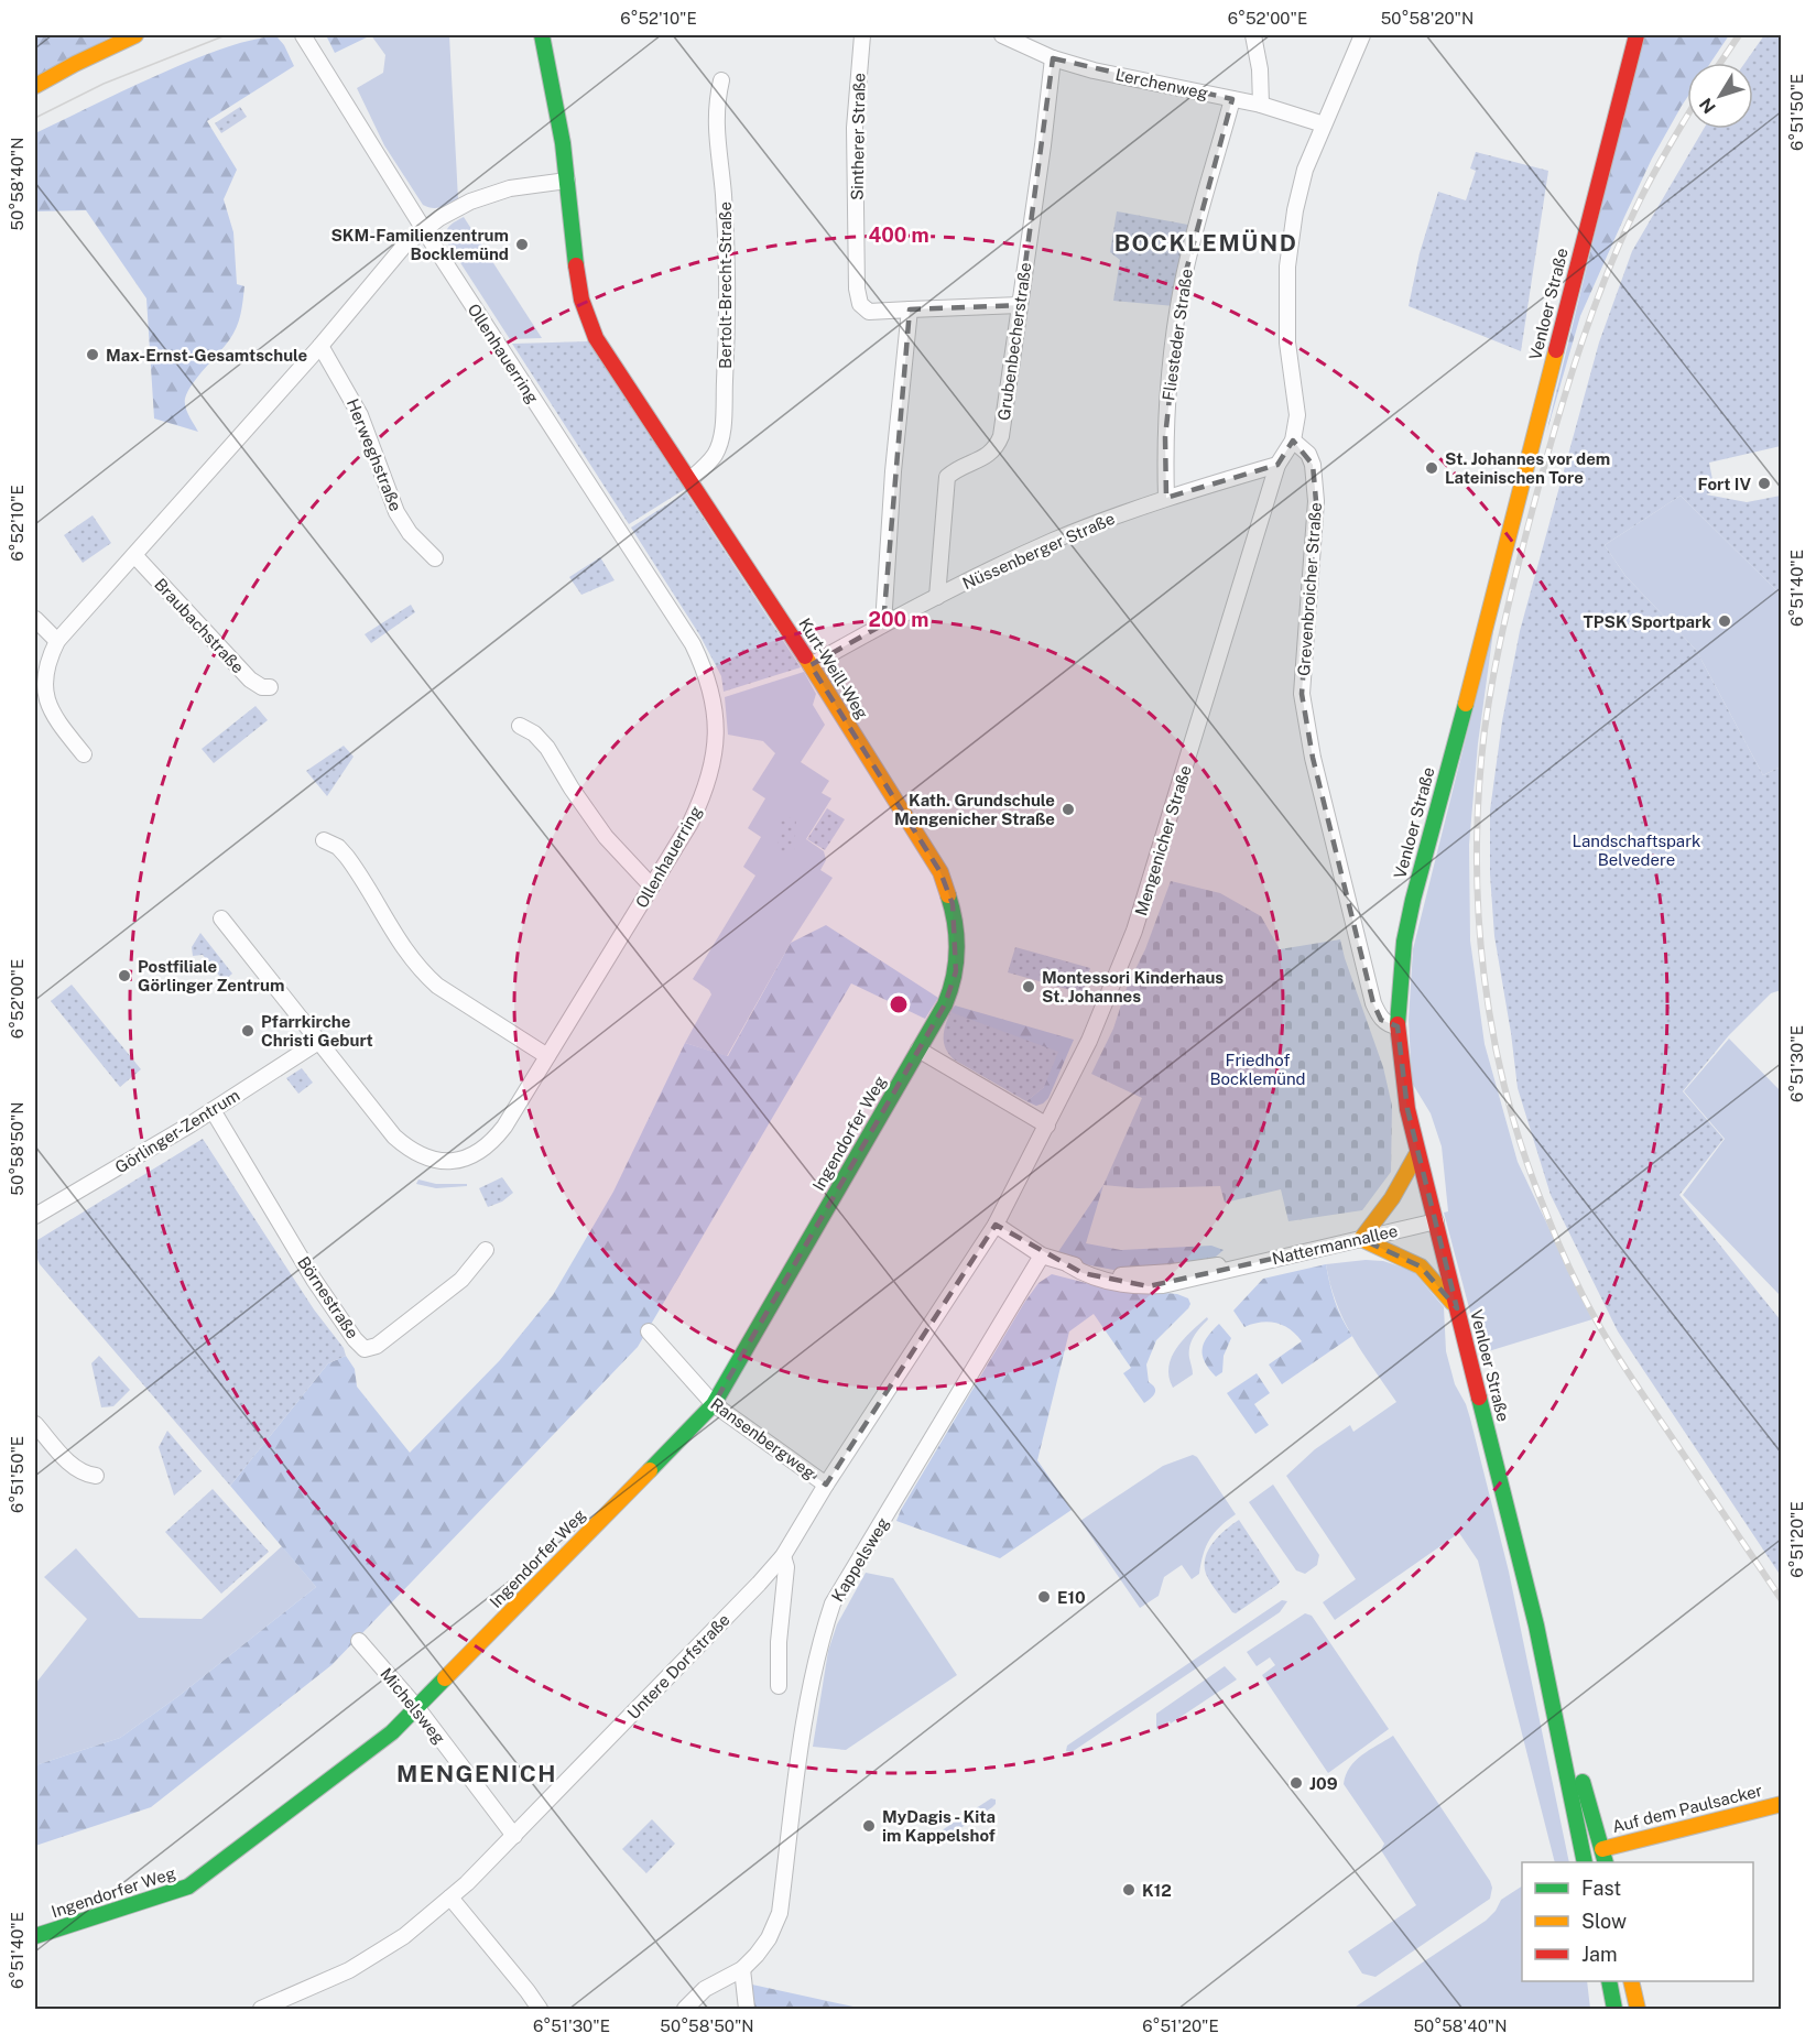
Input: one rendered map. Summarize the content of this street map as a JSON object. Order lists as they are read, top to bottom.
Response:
{
  "streets": {
    "street": [
      "Lerchenweg",
      "Sintherer Straße",
      "Bertolt-Brecht-Straße",
      "Venloer Straße",
      "Fliesteder Straße",
      "Grubenbecherstraße",
      "Ollenhauerring",
      "Herweghstraße",
      "Nüssenberger Straße",
      "Grevenbroicher Straße",
      "Braubachstraße",
      "Kurt-Weill-Weg",
      "Mengenicher Straße",
      "Görlinger-Zentrum",
      "Ingendorfer Weg",
      "Nattermannallee",
      "Börnestraße",
      "Ransenbergweg",
      "Kappelsweg",
      "Untere Dorfstraße",
      "Michelsweg",
      "Auf dem Paulsacker"
    ]
  },
  "crossings": [
    ["Lerchenweg", "Fliesteder Straße"],
    ["Lerchenweg", "Grubenbecherstraße"],
    ["Sintherer Straße", "Grubenbecherstraße"],
    ["Bertolt-Brecht-Straße", "Kurt-Weill-Weg"],
    ["Venloer Straße", "Grevenbroicher Straße"],
    ["Venloer Straße", "Nattermannallee"],
    ["Venloer Straße", "Auf dem Paulsacker"],
    ["Fliesteder Straße", "Nüssenberger Straße"],
    ["Grubenbecherstraße", "Nüssenberger Straße"],
    ["Ollenhauerring", "Görlinger-Zentrum"],
    ["Nüssenberger Straße", "Kurt-Weill-Weg"],
    ["Nüssenberger Straße", "Mengenicher Straße"],
    ["Grevenbroicher Straße", "Mengenicher Straße"],
    ["Kurt-Weill-Weg", "Ingendorfer Weg"],
    ["Mengenicher Straße", "Nattermannallee"],
    ["Mengenicher Straße", "Untere Dorfstraße"],
    ["Görlinger-Zentrum", "Börnestraße"],
    ["Ingendorfer Weg", "Ransenbergweg"],
    ["Ingendorfer Weg", "Michelsweg"],
    ["Nattermannallee", "Kappelsweg"],
    ["Nattermannallee", "Untere Dorfstraße"],
    ["Ransenbergweg", "Untere Dorfstraße"],
    ["Untere Dorfstraße", "Michelsweg"]
  ],
  "districts": ["BOCKLEMÜND", "MENGENICH"],
  "parks": ["Landschaftspark Belvedere", "Friedhof Bocklemünd"],
  "places": [
    "SKM-Familienzentrum Bocklemünd",
    "Max-Ernst-Gesamtschule",
    "St. Johannes vor dem Lateinischen Tore",
    "Fort IV",
    "TPSK Sportpark",
    "Kath. Grundschule Mengenicher Straße",
    "Postfiliale Görlinger Zentrum",
    "Montessori Kinderhaus St. Johannes",
    "Pfarrkirche Christi Geburt",
    "E10",
    "J09",
    "MyDagis - Kita im Kappelshof",
    "K12"
  ],
  "legend": ["Fast", "Slow", "Jam"],
  "north": "bottom left",
  "coordinates": [
    "6°52'10\"E",
    "6°52'00\"E",
    "50°58'20\"N",
    "6°51'50\"E",
    "50°58'40\"N",
    "6°51'40\"E",
    "6°51'30\"E",
    "50°58'50\"N",
    "6°51'20\"E"
  ],
  "rings": ["400 m", "200 m"]
}
